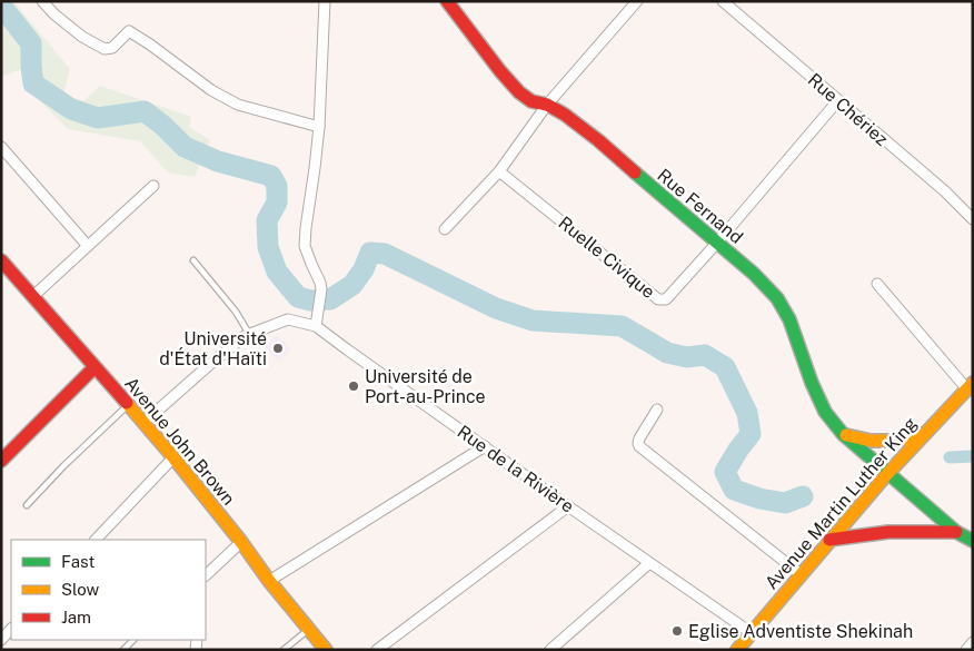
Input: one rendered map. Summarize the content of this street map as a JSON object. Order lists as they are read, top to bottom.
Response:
{
  "streets": {
    "street": [
      "Rue Chériez",
      "Rue Fernand",
      "Ruelle Civique",
      "Avenue John Brown",
      "Rue de la Rivière",
      "Avenue Martin Luther King"
    ]
  },
  "crossings": [
    ["Rue Chériez", "Ruelle Civique"],
    ["Rue Fernand", "Ruelle Civique"],
    ["Rue Fernand", "Avenue Martin Luther King"],
    ["Avenue John Brown", "Rue de la Rivière"],
    ["Rue de la Rivière", "Avenue Martin Luther King"]
  ],
  "places": ["Université d'État d'Haïti", "Université de Port-au-Prince", "Eglise Adventiste Shekinah"],
  "legend": ["Fast", "Slow", "Jam"]
}
